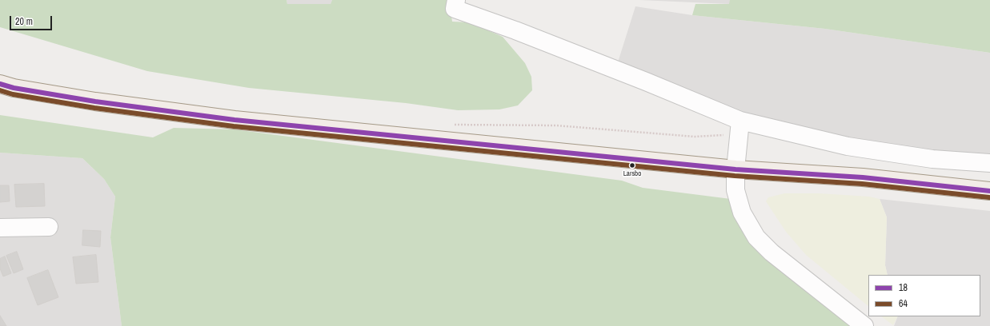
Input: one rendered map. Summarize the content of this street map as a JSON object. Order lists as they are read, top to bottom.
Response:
{
  "places": ["Larsbo"],
  "lines": ["transit line 18", "transit line 64"],
  "legend": ["18", "64"],
  "scale_bar": "20 m"
}
